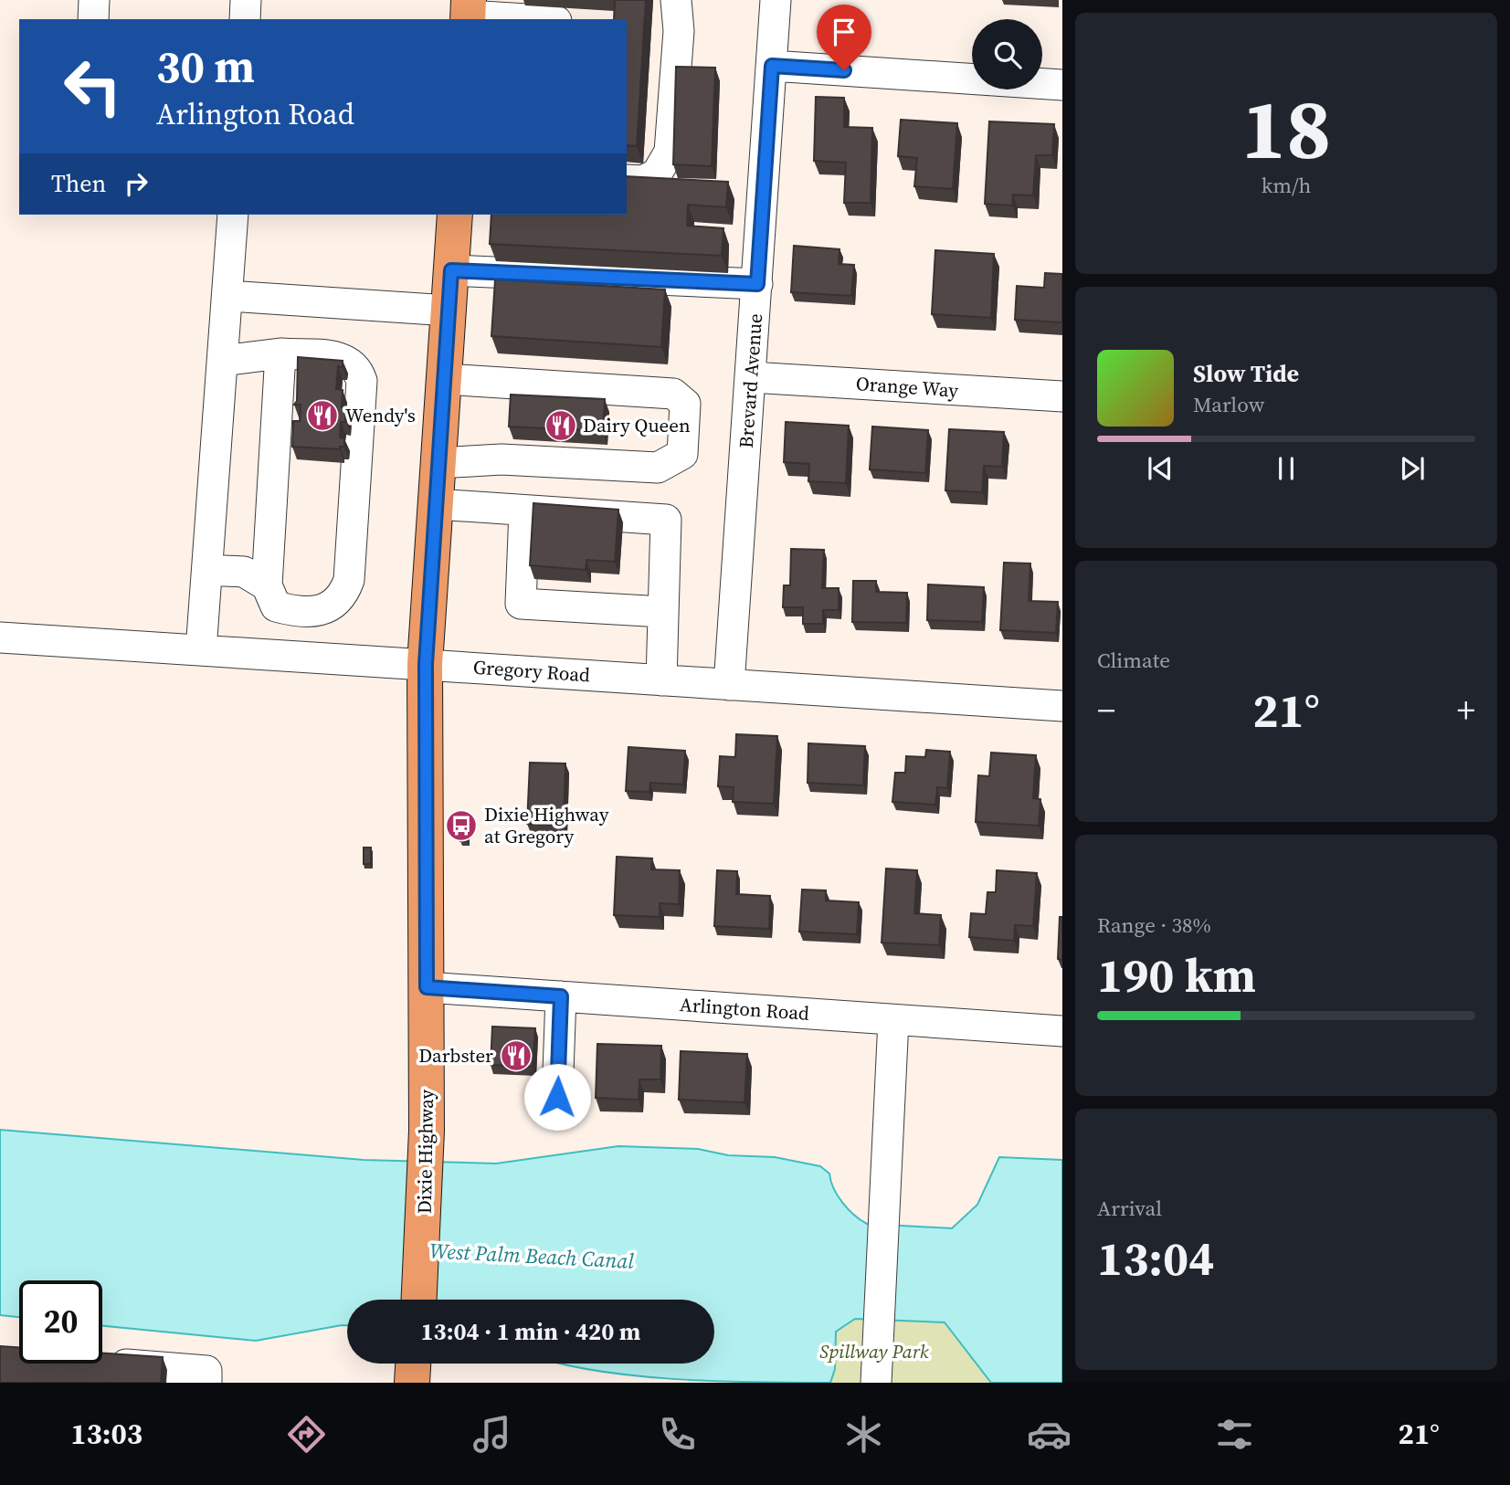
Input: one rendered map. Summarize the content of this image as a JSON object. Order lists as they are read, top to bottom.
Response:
{
  "streets": {
    "main road": ["Dixie Highway"],
    "street": [
      "Brevard Avenue",
      "Orange Way",
      "Gregory Road",
      "Arlington Road"
    ]
  },
  "crossings": [
    ["Brevard Avenue", "Orange Way"],
    ["Brevard Avenue", "Gregory Road"],
    ["Gregory Road", "Dixie Highway"],
    ["Arlington Road", "Dixie Highway"]
  ],
  "water": ["West Palm Beach Canal"],
  "parks": ["Spillway Park"],
  "places": {
    "restaurant": ["Wendy's", "Dairy Queen", "Darbster"],
    "bus stop": ["Dixie Highway at Gregory"]
  },
  "page": {
    "tile": [
      ["18", "km/h"],
      "Climate",
      ["Range · 38%", "190 km"],
      ["Arrival", "13:04"]
    ],
    "turn": ["30 m", "Arlington Road"],
    "then": "Then",
    "song": ["Slow Tide", "Marlow"],
    "heat": ["−", "21°", "+"],
    "limit": "20",
    "trip": "13:04 · 1 min · 420 m",
    "tabs": ["13:03", "21°"]
  }
}
